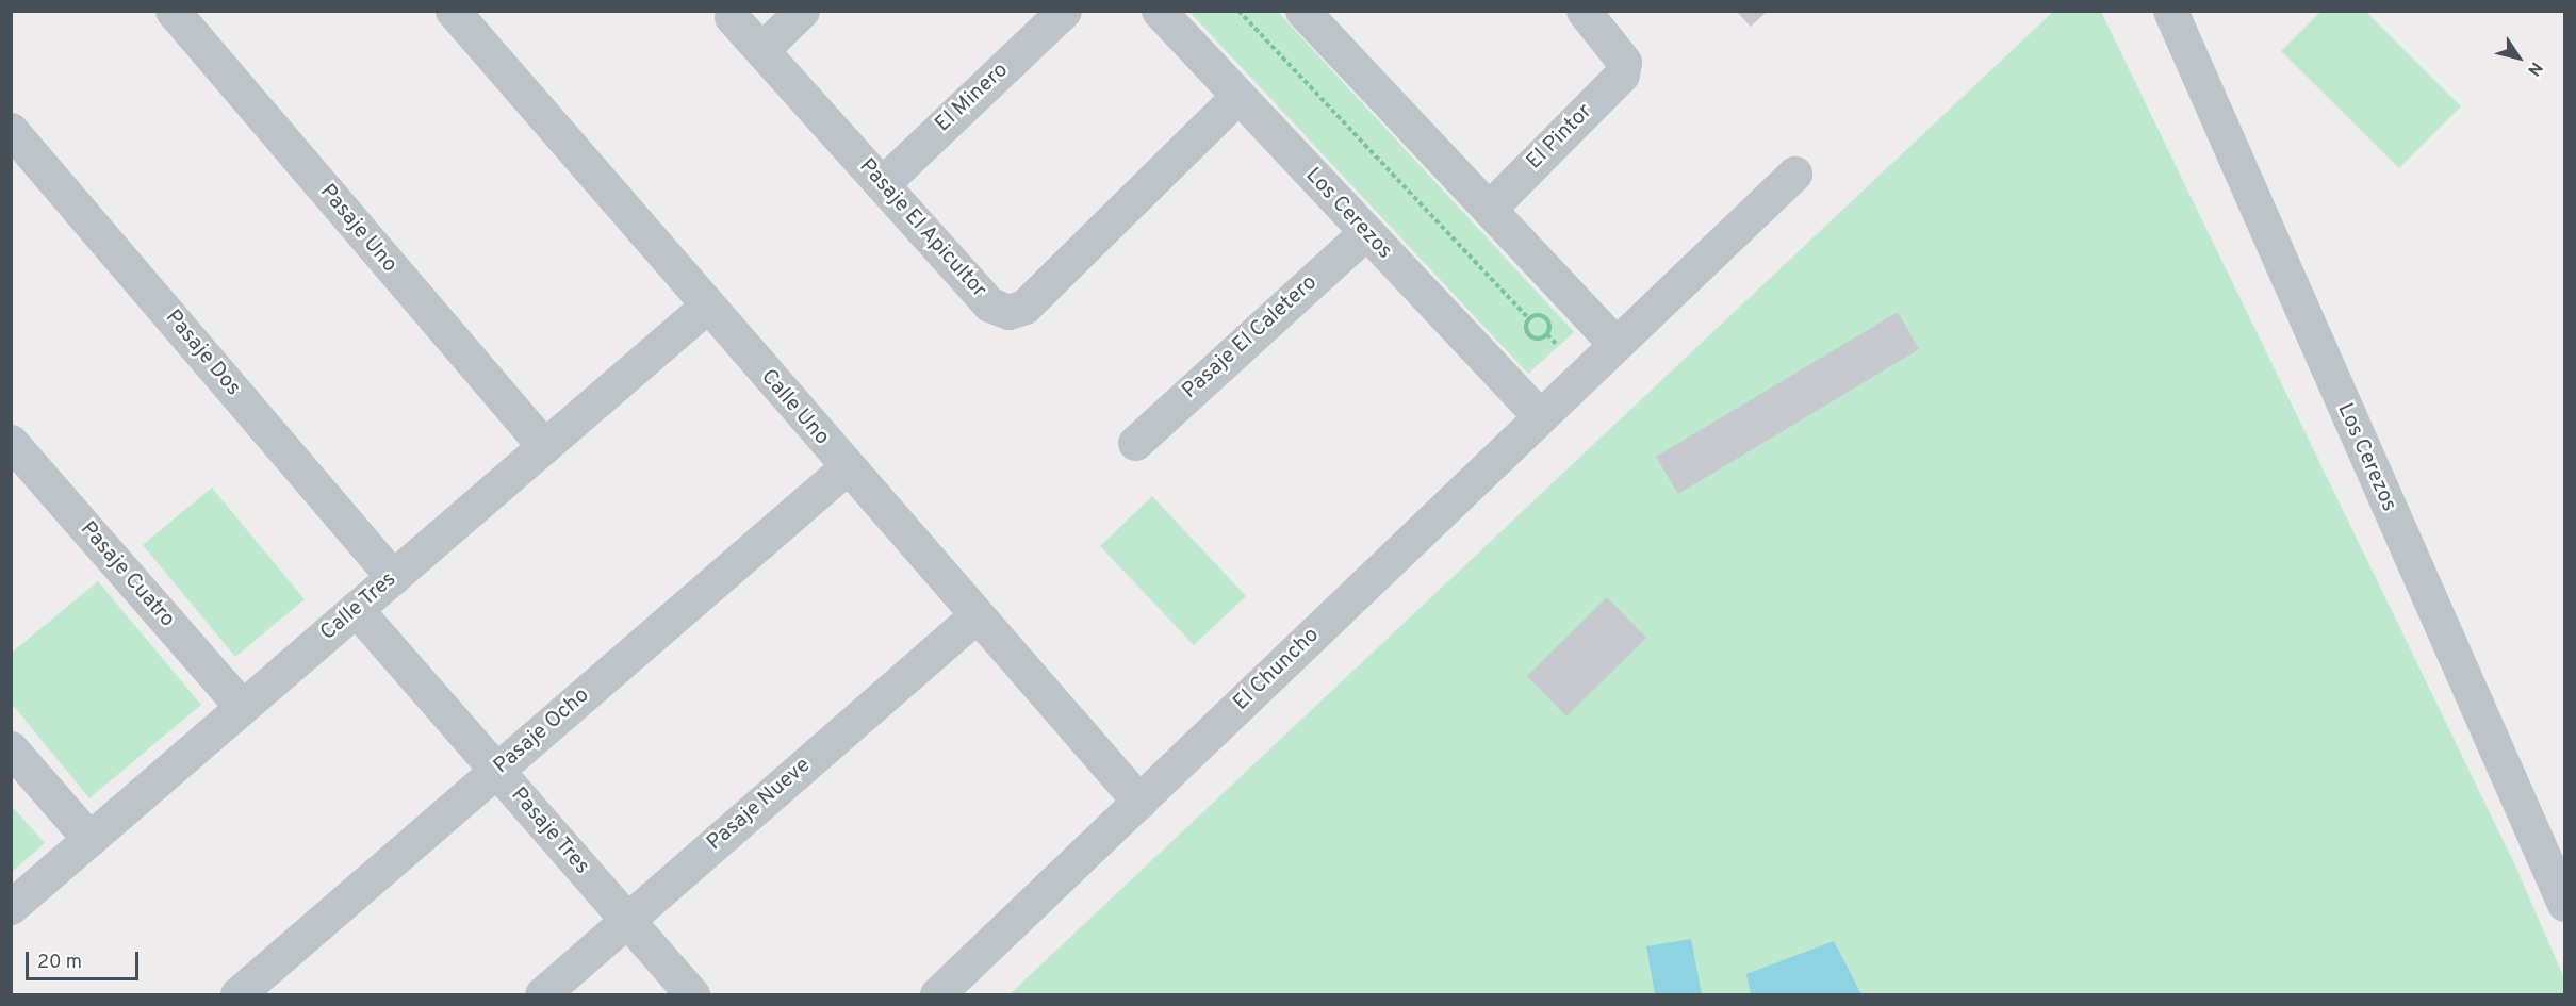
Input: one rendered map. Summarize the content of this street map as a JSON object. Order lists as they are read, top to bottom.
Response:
{
  "streets": {
    "street": [
      "El Minero",
      "El Pintor",
      "Los Cerezos",
      "Pasaje Uno",
      "Pasaje El Apicultor",
      "Pasaje El Caletero",
      "Pasaje Dos",
      "Calle Uno",
      "Pasaje Cuatro",
      "Calle Tres",
      "El Chuncho",
      "Pasaje Ocho",
      "Pasaje Nueve",
      "Pasaje Tres"
    ]
  },
  "crossings": [
    ["El Minero", "Pasaje El Apicultor"],
    ["Los Cerezos", "Pasaje El Apicultor"],
    ["Los Cerezos", "Pasaje El Caletero"],
    ["Los Cerezos", "El Chuncho"],
    ["Pasaje Uno", "Calle Tres"],
    ["Pasaje Dos", "Calle Tres"],
    ["Calle Uno", "Calle Tres"],
    ["Calle Uno", "El Chuncho"],
    ["Calle Uno", "Pasaje Ocho"],
    ["Calle Uno", "Pasaje Nueve"],
    ["Pasaje Cuatro", "Calle Tres"],
    ["Calle Tres", "Pasaje Tres"],
    ["Pasaje Ocho", "Pasaje Tres"],
    ["Pasaje Nueve", "Pasaje Tres"]
  ],
  "scale_bar": "20 m",
  "north": "bottom right"
}
